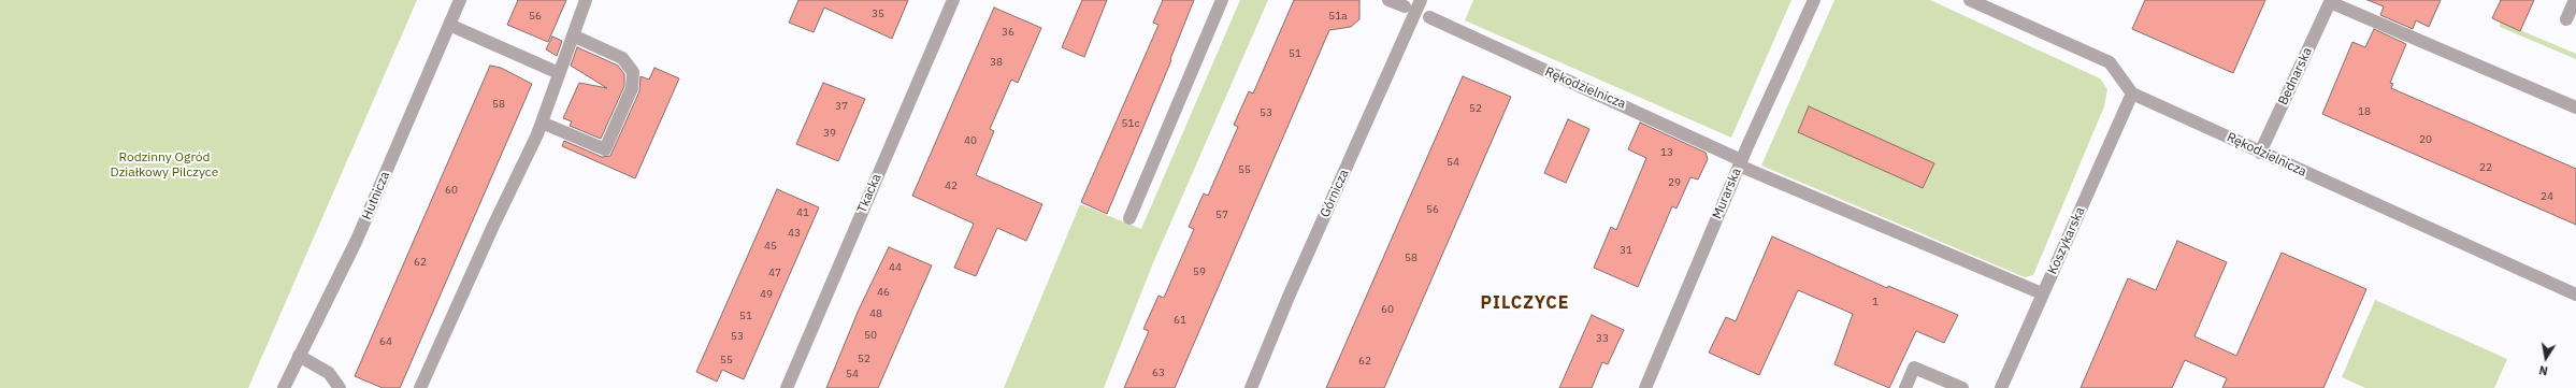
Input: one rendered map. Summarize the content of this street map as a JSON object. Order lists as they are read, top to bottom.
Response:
{
  "streets": {
    "street": [
      "Bednarska",
      "Rękodzielnicza",
      "Tkacka",
      "Górnicza",
      "Murarska",
      "Hutnicza",
      "Koszykarska"
    ]
  },
  "crossings": [
    ["Bednarska", "Rękodzielnicza"],
    ["Rękodzielnicza", "Murarska"],
    ["Rękodzielnicza", "Koszykarska"]
  ],
  "districts": ["PILCZYCE"],
  "parks": ["Rodzinny Ogród Działkowy Pilczyce"],
  "house_numbers": [
    "35",
    "56",
    "51a",
    "36",
    "51",
    "38",
    "58",
    "37",
    "52",
    "18",
    "53",
    "51c",
    "39",
    "20",
    "40",
    "13",
    "54",
    "22",
    "55",
    "29",
    "42",
    "60",
    "24",
    "56",
    "41",
    "57",
    "43",
    "45",
    "31",
    "58",
    "62",
    "44",
    "59",
    "47",
    "46",
    "49",
    "1",
    "60",
    "48",
    "51",
    "61",
    "50",
    "53",
    "33",
    "64",
    "52",
    "55",
    "62",
    "63",
    "54"
  ],
  "north": "bottom"
}
